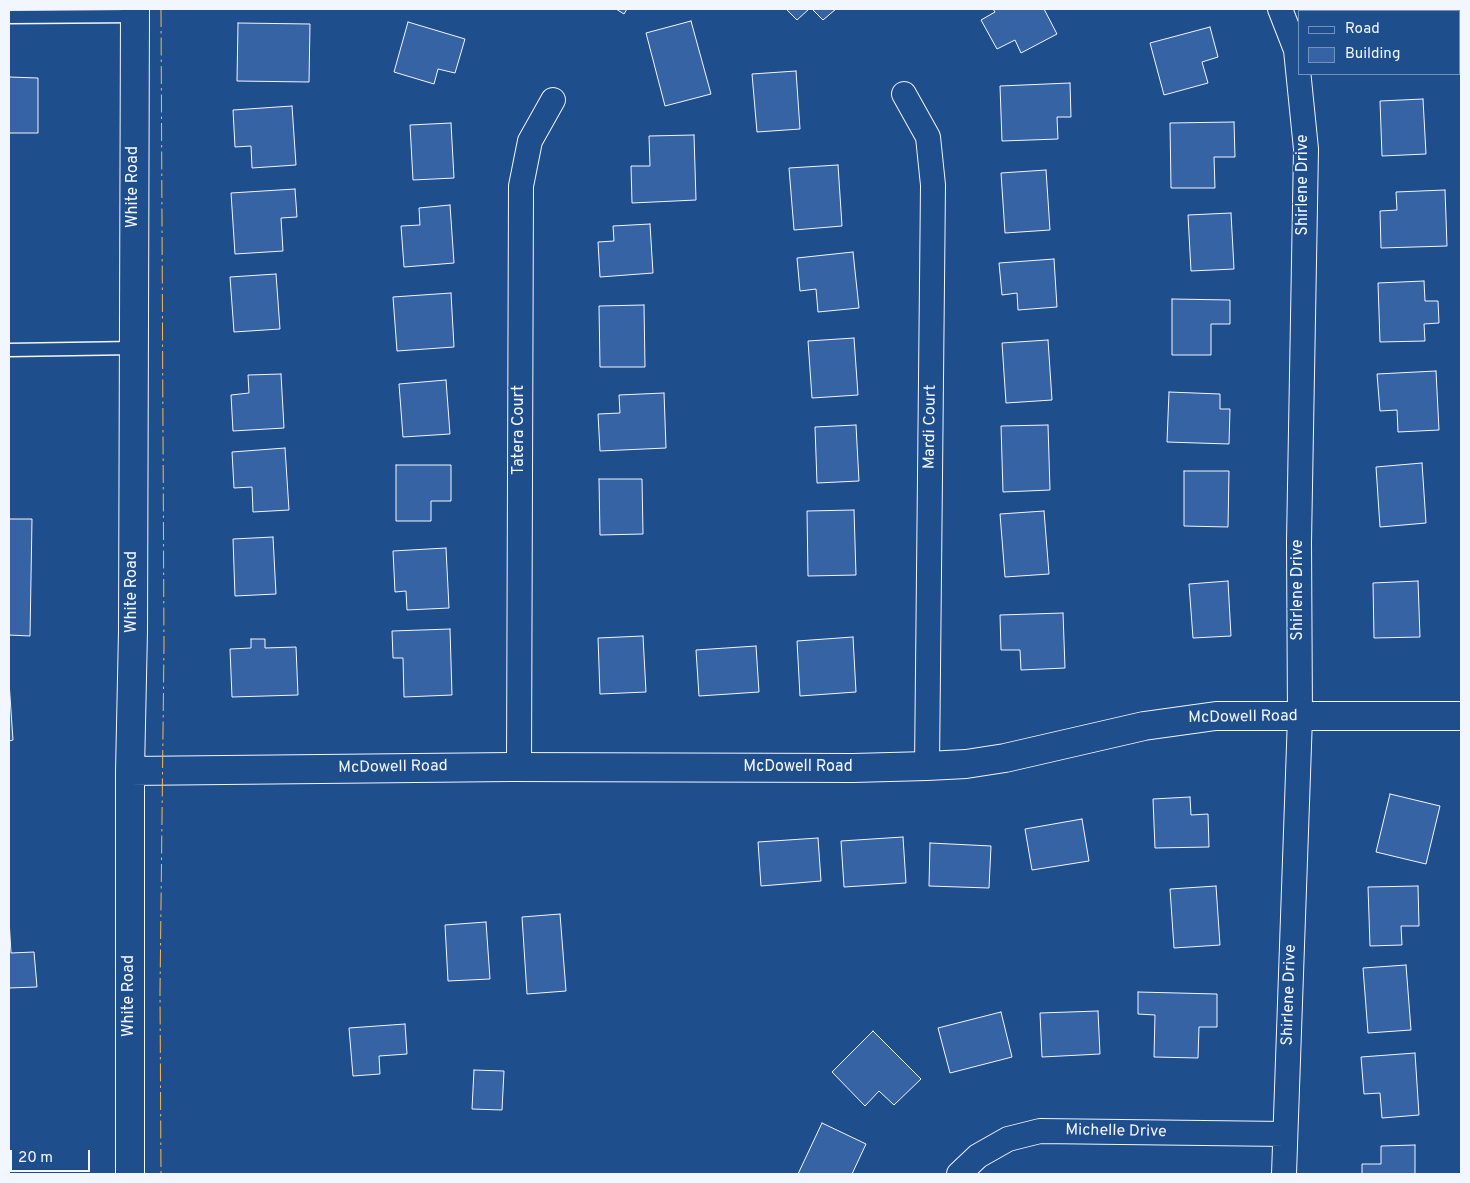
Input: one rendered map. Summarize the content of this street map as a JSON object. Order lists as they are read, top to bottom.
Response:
{
  "streets": {
    "street": [
      "Shirlene Drive",
      "White Road",
      "Mardi Court",
      "Tatera Court",
      "McDowell Road",
      "Michelle Drive"
    ]
  },
  "crossings": [
    ["Shirlene Drive", "McDowell Road"],
    ["Shirlene Drive", "Michelle Drive"],
    ["White Road", "McDowell Road"],
    ["Mardi Court", "McDowell Road"],
    ["Tatera Court", "McDowell Road"]
  ],
  "legend": ["Road", "Building"],
  "scale_bar": "20 m"
}
